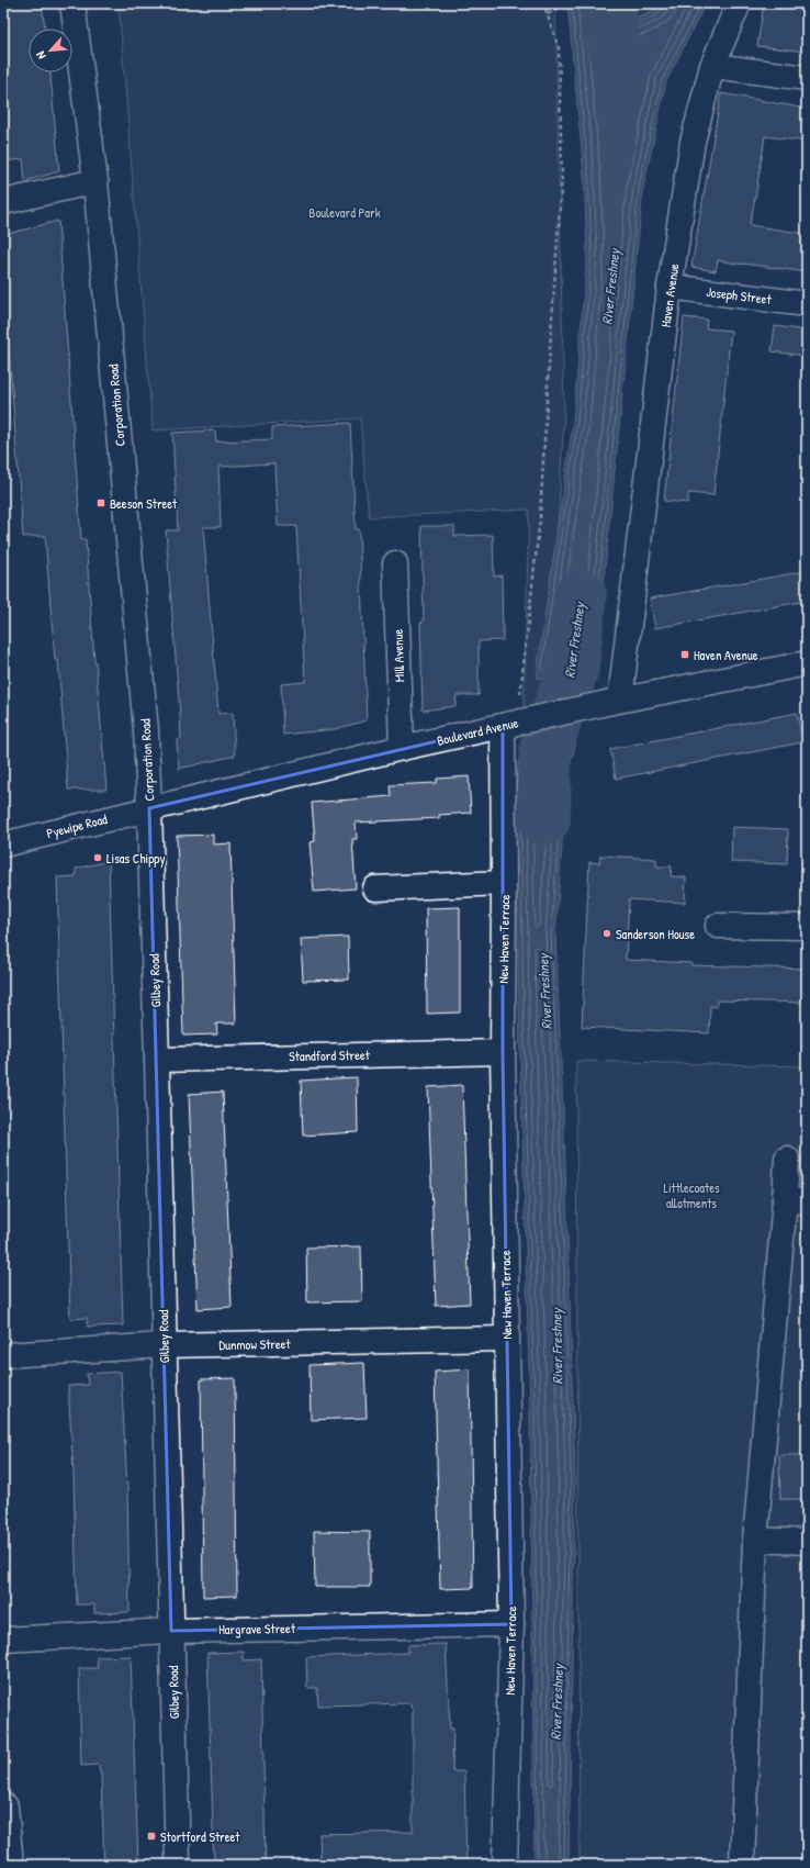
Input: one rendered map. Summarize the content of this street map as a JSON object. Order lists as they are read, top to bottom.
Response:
{
  "streets": {
    "street": [
      "Haven Avenue",
      "Joseph Street",
      "Corporation Road",
      "Mill Avenue",
      "Boulevard Avenue",
      "Pyewipe Road",
      "New Haven Terrace",
      "Gilbey Road",
      "Standford Street",
      "Dunmow Street",
      "Hargrave Street"
    ]
  },
  "crossings": [
    ["Haven Avenue", "Joseph Street"],
    ["Haven Avenue", "Boulevard Avenue"],
    ["Corporation Road", "Boulevard Avenue"],
    ["Corporation Road", "Pyewipe Road"],
    ["Corporation Road", "Gilbey Road"],
    ["Mill Avenue", "Boulevard Avenue"],
    ["Boulevard Avenue", "Pyewipe Road"],
    ["Boulevard Avenue", "New Haven Terrace"],
    ["Boulevard Avenue", "Gilbey Road"],
    ["Pyewipe Road", "Gilbey Road"],
    ["New Haven Terrace", "Standford Street"],
    ["New Haven Terrace", "Dunmow Street"],
    ["New Haven Terrace", "Hargrave Street"],
    ["Gilbey Road", "Standford Street"],
    ["Gilbey Road", "Dunmow Street"],
    ["Gilbey Road", "Hargrave Street"]
  ],
  "water": ["River Freshney"],
  "parks": ["Boulevard Park", "Littlecoates allotments"],
  "places": {
    "transit": ["Beeson Street", "Haven Avenue", "Stortford Street"],
    "other": ["Lisas Chippy", "Sanderson House"]
  },
  "north": "bottom left"
}
